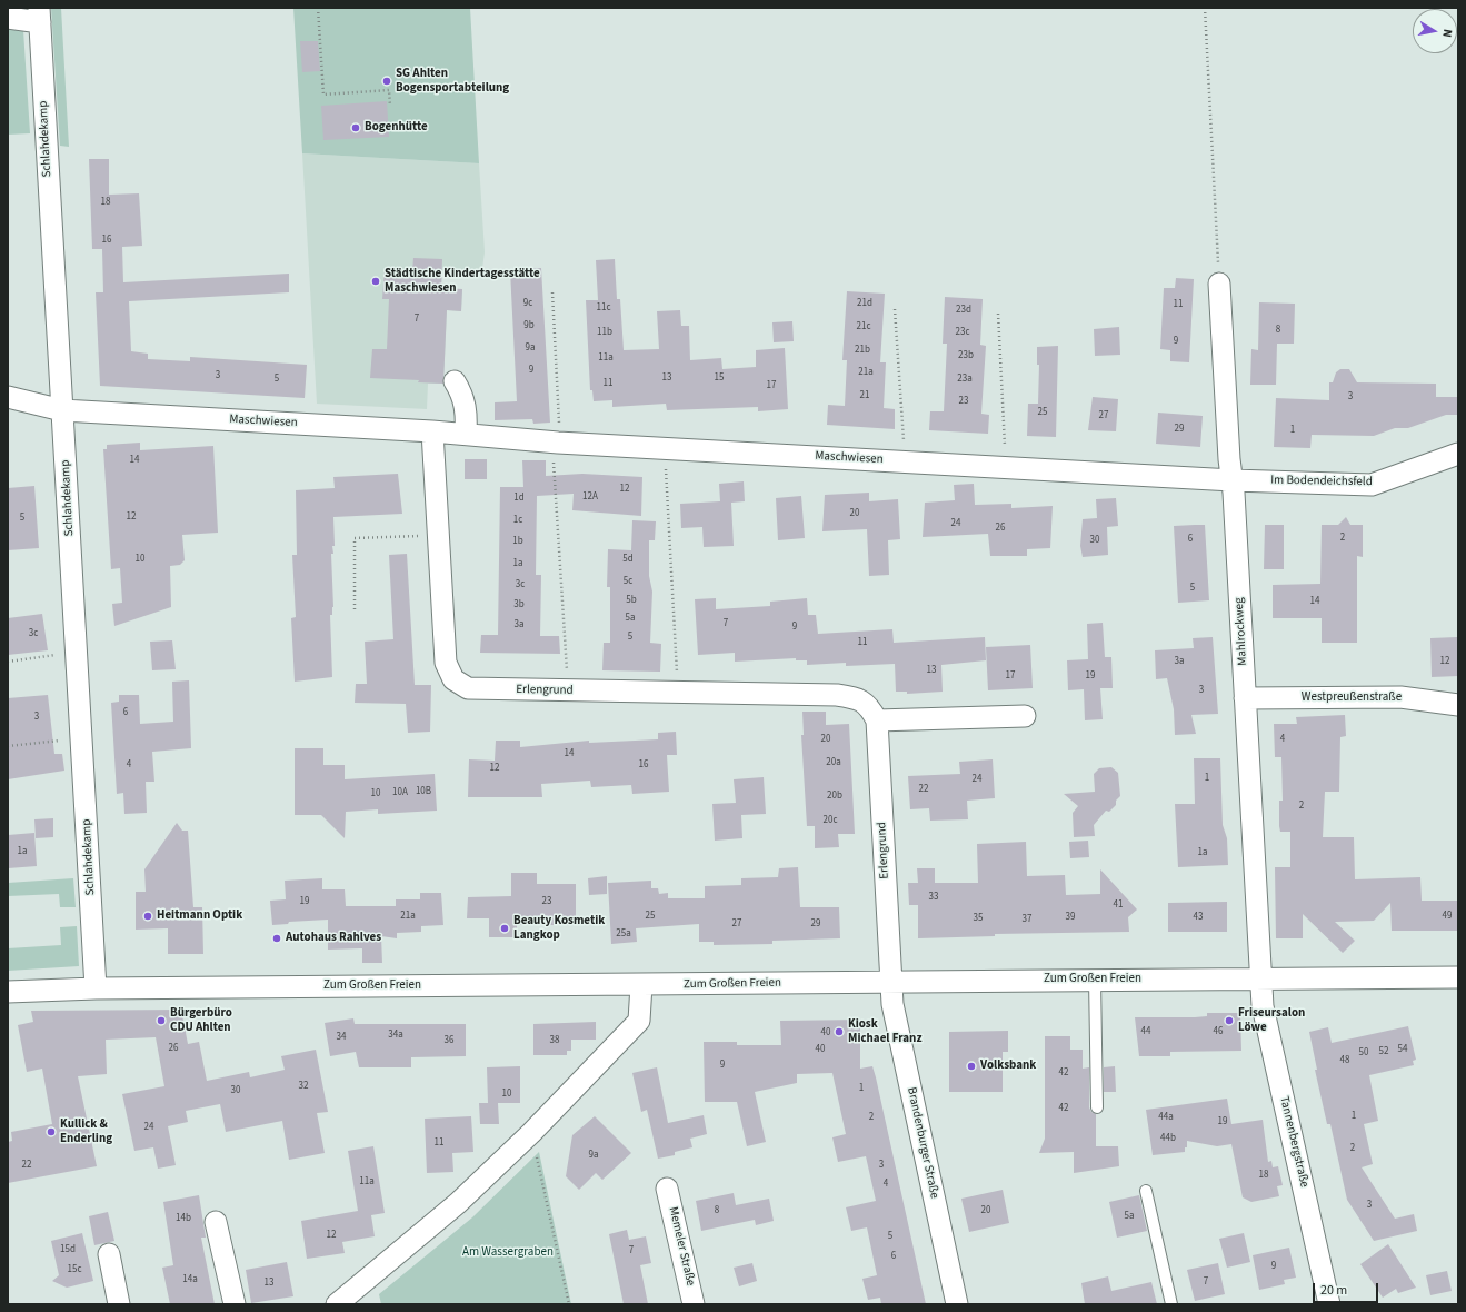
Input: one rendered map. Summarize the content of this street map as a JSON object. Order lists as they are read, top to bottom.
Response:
{
  "streets": {
    "street": [
      "Schlahdekamp",
      "Maschwiesen",
      "Im Bodendeichsfeld",
      "Mahlrockweg",
      "Erlengrund",
      "Westpreußenstraße",
      "Zum Großen Freien",
      "Tannenbergstraße",
      "Brandenburger Straße",
      "Memeler Straße"
    ]
  },
  "crossings": [
    ["Schlahdekamp", "Maschwiesen"],
    ["Schlahdekamp", "Zum Großen Freien"],
    ["Maschwiesen", "Im Bodendeichsfeld"],
    ["Maschwiesen", "Mahlrockweg"],
    ["Maschwiesen", "Erlengrund"],
    ["Im Bodendeichsfeld", "Mahlrockweg"],
    ["Mahlrockweg", "Westpreußenstraße"],
    ["Mahlrockweg", "Zum Großen Freien"],
    ["Mahlrockweg", "Tannenbergstraße"],
    ["Erlengrund", "Zum Großen Freien"],
    ["Erlengrund", "Brandenburger Straße"],
    ["Zum Großen Freien", "Tannenbergstraße"],
    ["Zum Großen Freien", "Brandenburger Straße"]
  ],
  "parks": ["Am Wassergraben"],
  "places": [
    "SG Ahlten Bogensportabteilung",
    "Bogenhütte",
    "Städtische Kindertagesstätte Maschwiesen",
    "Heitmann Optik",
    "Beauty Kosmetik Langkop",
    "Autohaus Rahlves",
    "Bürgerbüro CDU Ahlten",
    "Friseursalon Löwe",
    "Kiosk Michael Franz",
    "Volksbank",
    "Kullick & Enderling"
  ],
  "house_numbers": [
    "18",
    "16",
    "9c",
    "21d",
    "11",
    "11c",
    "23d",
    "7",
    "9b",
    "21c",
    "8",
    "11b",
    "23c",
    "9",
    "9a",
    "21b",
    "23b",
    "11a",
    "9",
    "21a",
    "3",
    "13",
    "15",
    "5",
    "23a",
    "11",
    "17",
    "21",
    "3",
    "23",
    "25",
    "27",
    "29",
    "1",
    "14",
    "12",
    "12A",
    "1d",
    "20",
    "12",
    "5",
    "1c",
    "24",
    "26",
    "2",
    "6",
    "30",
    "1b",
    "10",
    "5d",
    "1a",
    "5c",
    "3c",
    "5",
    "5b",
    "14",
    "3b",
    "5a",
    "7",
    "3a",
    "9",
    "3c",
    "5",
    "11",
    "3a",
    "12",
    "13",
    "17",
    "19",
    "3",
    "6",
    "3",
    "20",
    "4",
    "14",
    "20a",
    "4",
    "16",
    "12",
    "1",
    "24",
    "22",
    "10B",
    "10A",
    "10",
    "20b",
    "2",
    "20c",
    "1a",
    "1a",
    "33",
    "19",
    "23",
    "41",
    "21a",
    "25",
    "49",
    "39",
    "43",
    "35",
    "37",
    "27",
    "29",
    "25a",
    "44",
    "46",
    "40",
    "34a",
    "34",
    "36",
    "38",
    "26",
    "40",
    "54",
    "52",
    "50",
    "48",
    "9",
    "42",
    "32",
    "1",
    "30",
    "10",
    "42",
    "1",
    "2",
    "44a",
    "19",
    "24",
    "44b",
    "11",
    "2",
    "9a",
    "22",
    "3",
    "18",
    "11a",
    "4",
    "3",
    "8",
    "20",
    "5a",
    "14b",
    "12",
    "5",
    "15d",
    "7",
    "6",
    "9",
    "15c",
    "14a",
    "7",
    "13"
  ],
  "scale_bar": "20 m",
  "north": "right"
}
